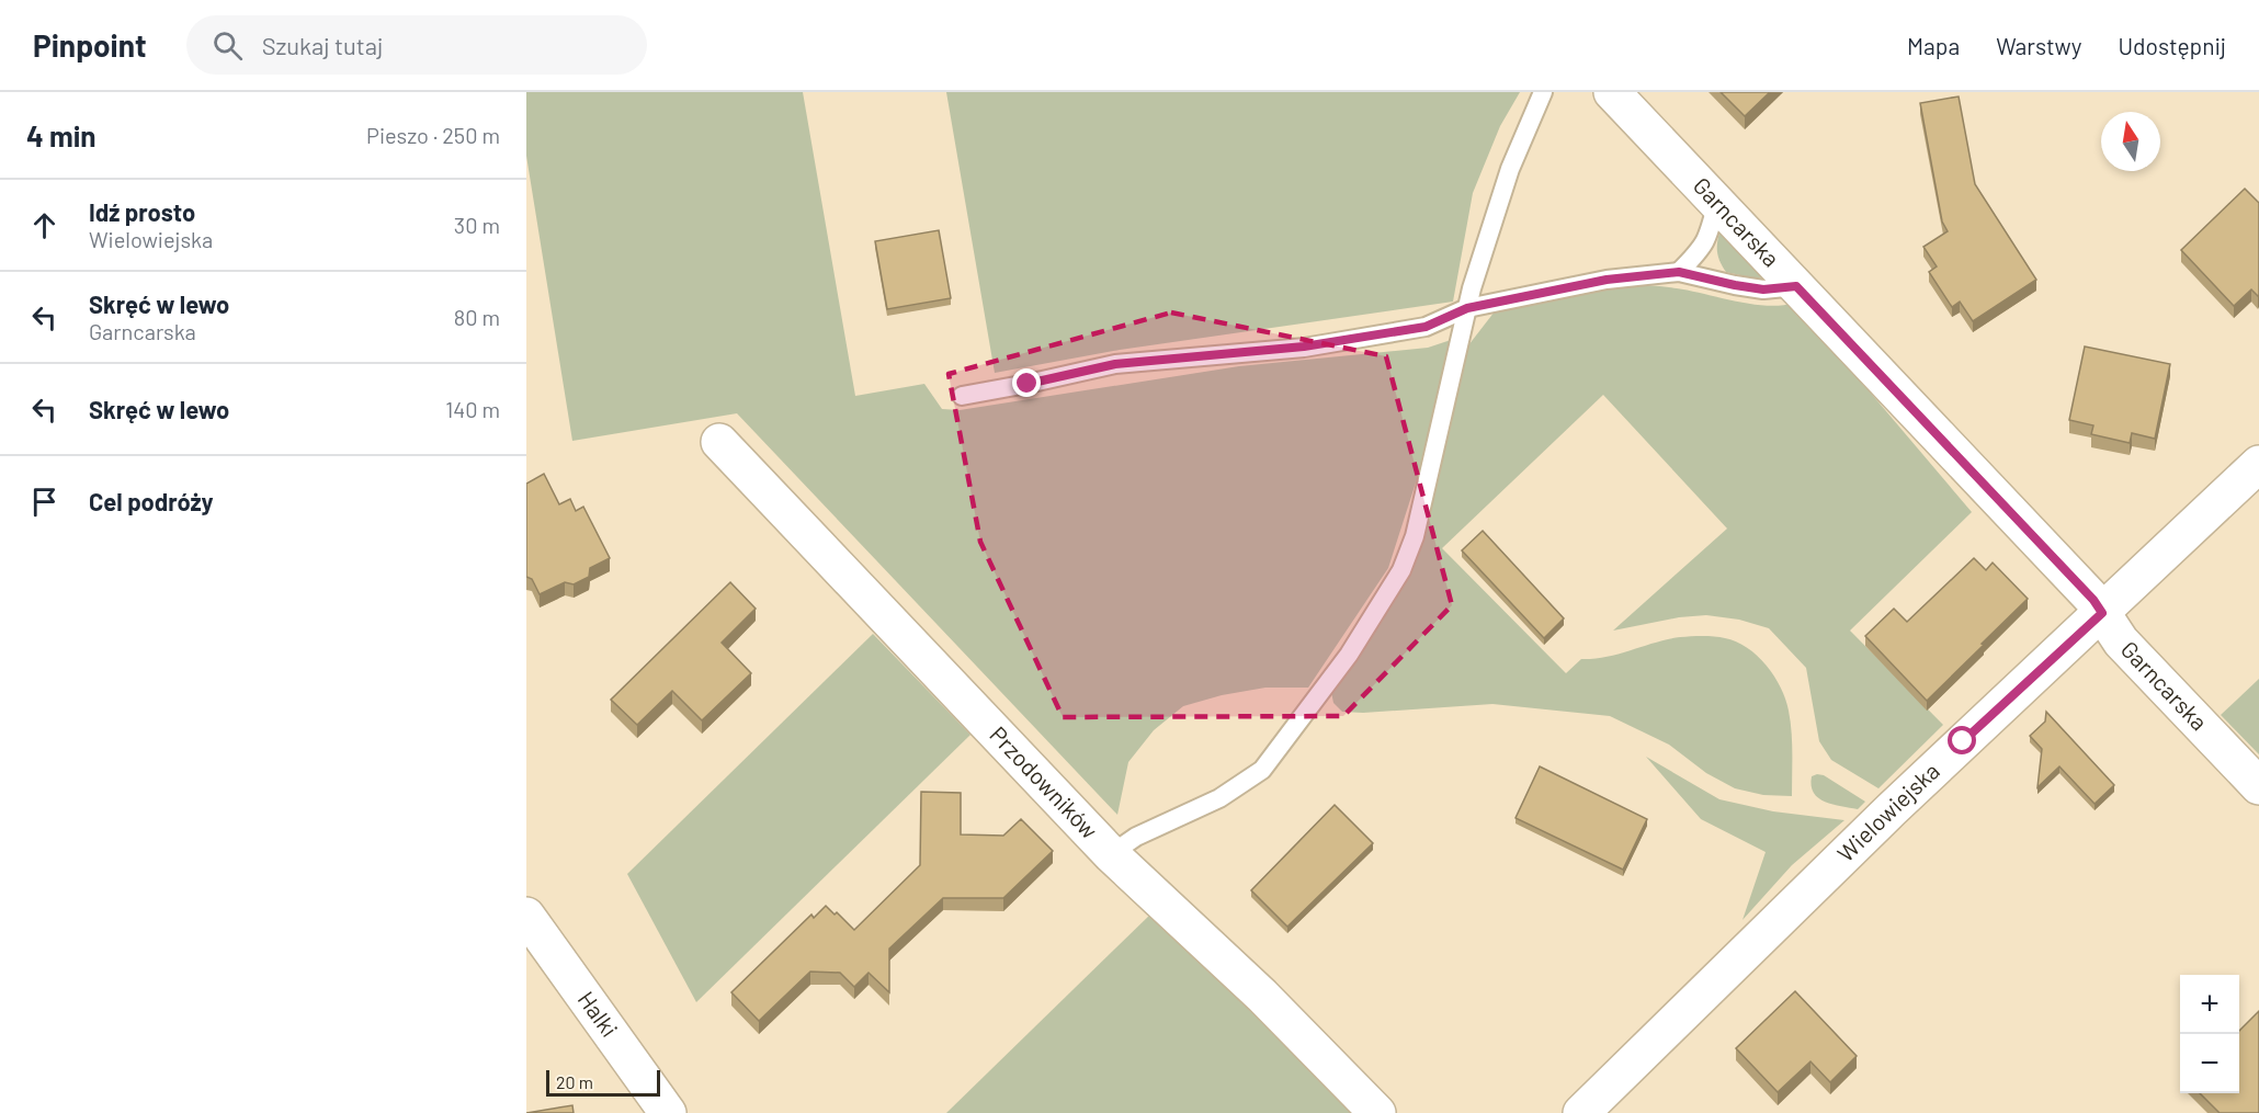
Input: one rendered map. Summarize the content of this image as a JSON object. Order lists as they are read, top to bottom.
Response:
{
  "streets": {
    "street": [
      "Garncarska",
      "Przodowników",
      "Wielowiejska",
      "Halki"
    ]
  },
  "crossings": [
    ["Garncarska", "Wielowiejska"]
  ],
  "scale_bar": "20 m",
  "north": "top",
  "page": {
    "header": "Pinpoint",
    "search": "Szukaj tutaj",
    "nav": ["Mapa", "Warstwy", "Udostępnij"],
    "heading": ["4 min", "Pieszo · 250 m"],
    "list": [
      ["Idź prosto", "Wielowiejska", "30 m"],
      ["Skręć w lewo", "Garncarska", "80 m"],
      ["Skręć w lewo", "140 m"],
      "Cel podróży"
    ],
    "map_buttons": ["+", "−"],
    "scale": "20 m"
  }
}
